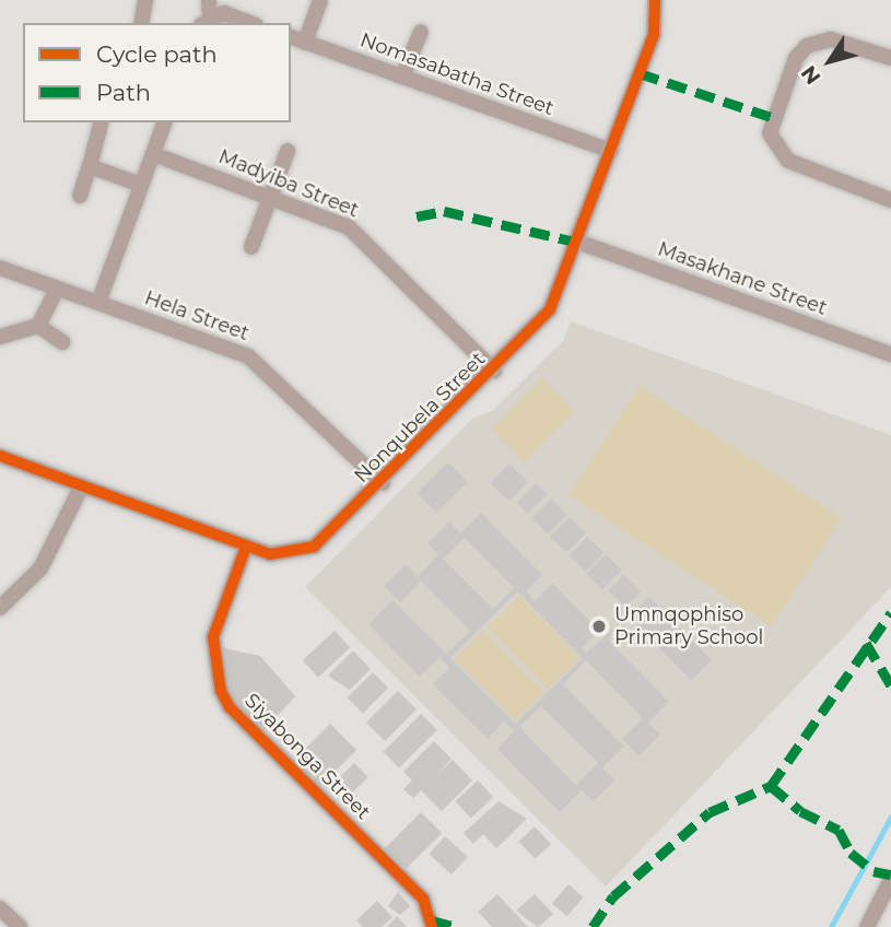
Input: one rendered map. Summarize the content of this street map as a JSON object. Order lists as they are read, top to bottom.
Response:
{
  "streets": {
    "street": [
      "Nomasabatha Street",
      "Madyiba Street",
      "Masakhane Street",
      "Hela Street",
      "Nonqubela Street",
      "Siyabonga Street"
    ]
  },
  "crossings": [
    ["Nomasabatha Street", "Nonqubela Street"],
    ["Madyiba Street", "Nonqubela Street"],
    ["Masakhane Street", "Nonqubela Street"],
    ["Hela Street", "Nonqubela Street"],
    ["Nonqubela Street", "Siyabonga Street"]
  ],
  "places": ["Umnqophiso Primary School"],
  "legend": ["Cycle path", "Path"],
  "north": "bottom left"
}
